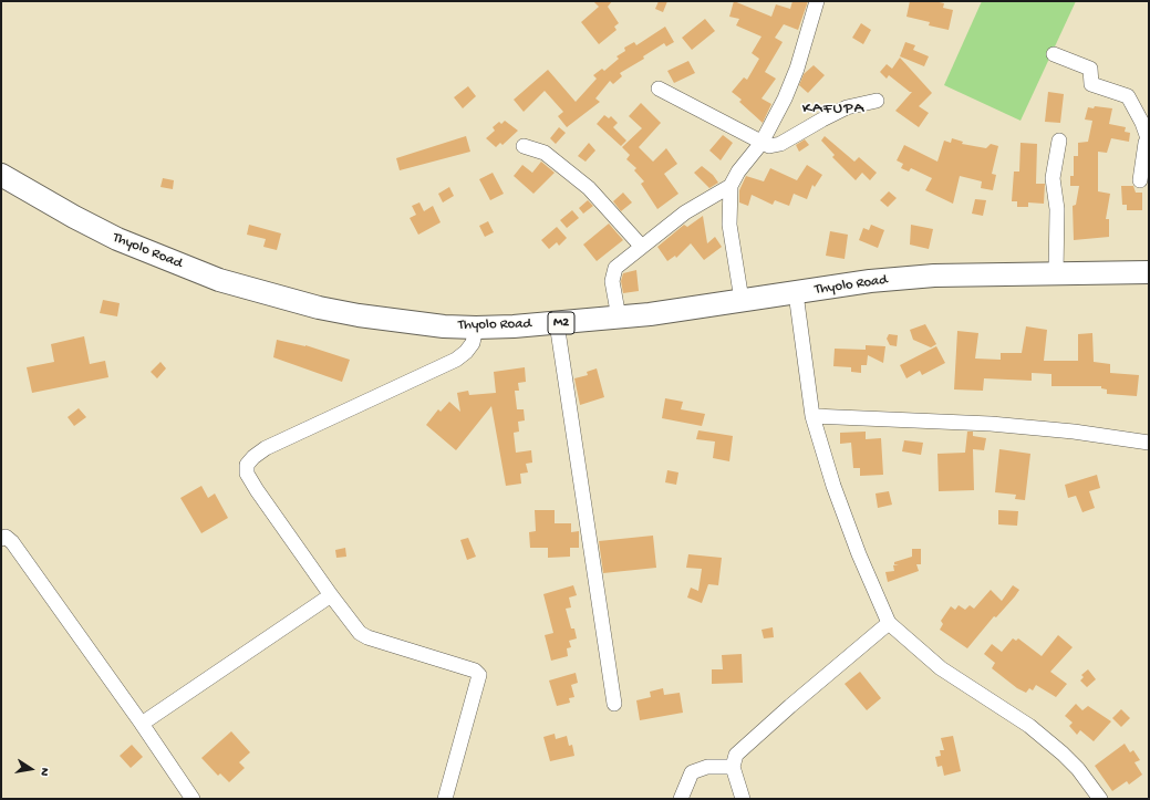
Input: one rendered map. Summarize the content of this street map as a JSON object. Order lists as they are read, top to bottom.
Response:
{
  "streets": {
    "highway": ["Thyolo Road", "M2"]
  },
  "districts": ["KAFUPA"],
  "north": "right"
}
